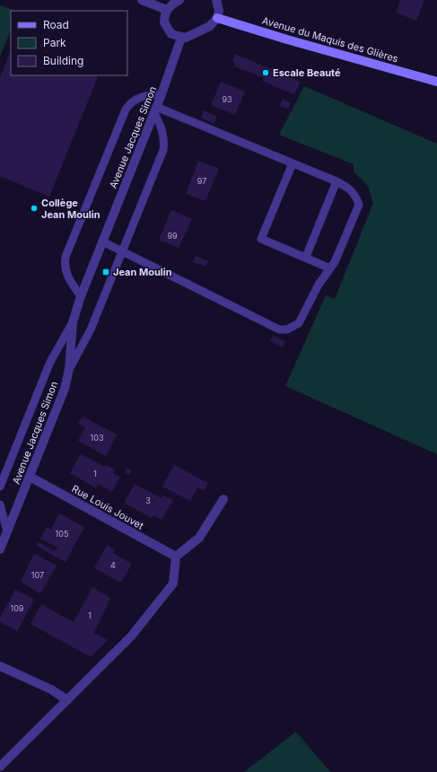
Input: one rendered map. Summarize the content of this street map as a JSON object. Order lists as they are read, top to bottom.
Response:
{
  "streets": {
    "street": ["Avenue du Maquis des Glières", "Avenue Jacques Simon", "Rue Louis Jouvet"]
  },
  "crossings": [
    ["Avenue Jacques Simon", "Rue Louis Jouvet"]
  ],
  "places": {
    "other": ["Escale Beauté", "Collège Jean Moulin"],
    "transit": ["Jean Moulin"]
  },
  "house_numbers": [
    "93",
    "97",
    "99",
    "103",
    "1",
    "3",
    "105",
    "4",
    "107",
    "109",
    "1"
  ],
  "legend": ["Road", "Park", "Building"]
}
